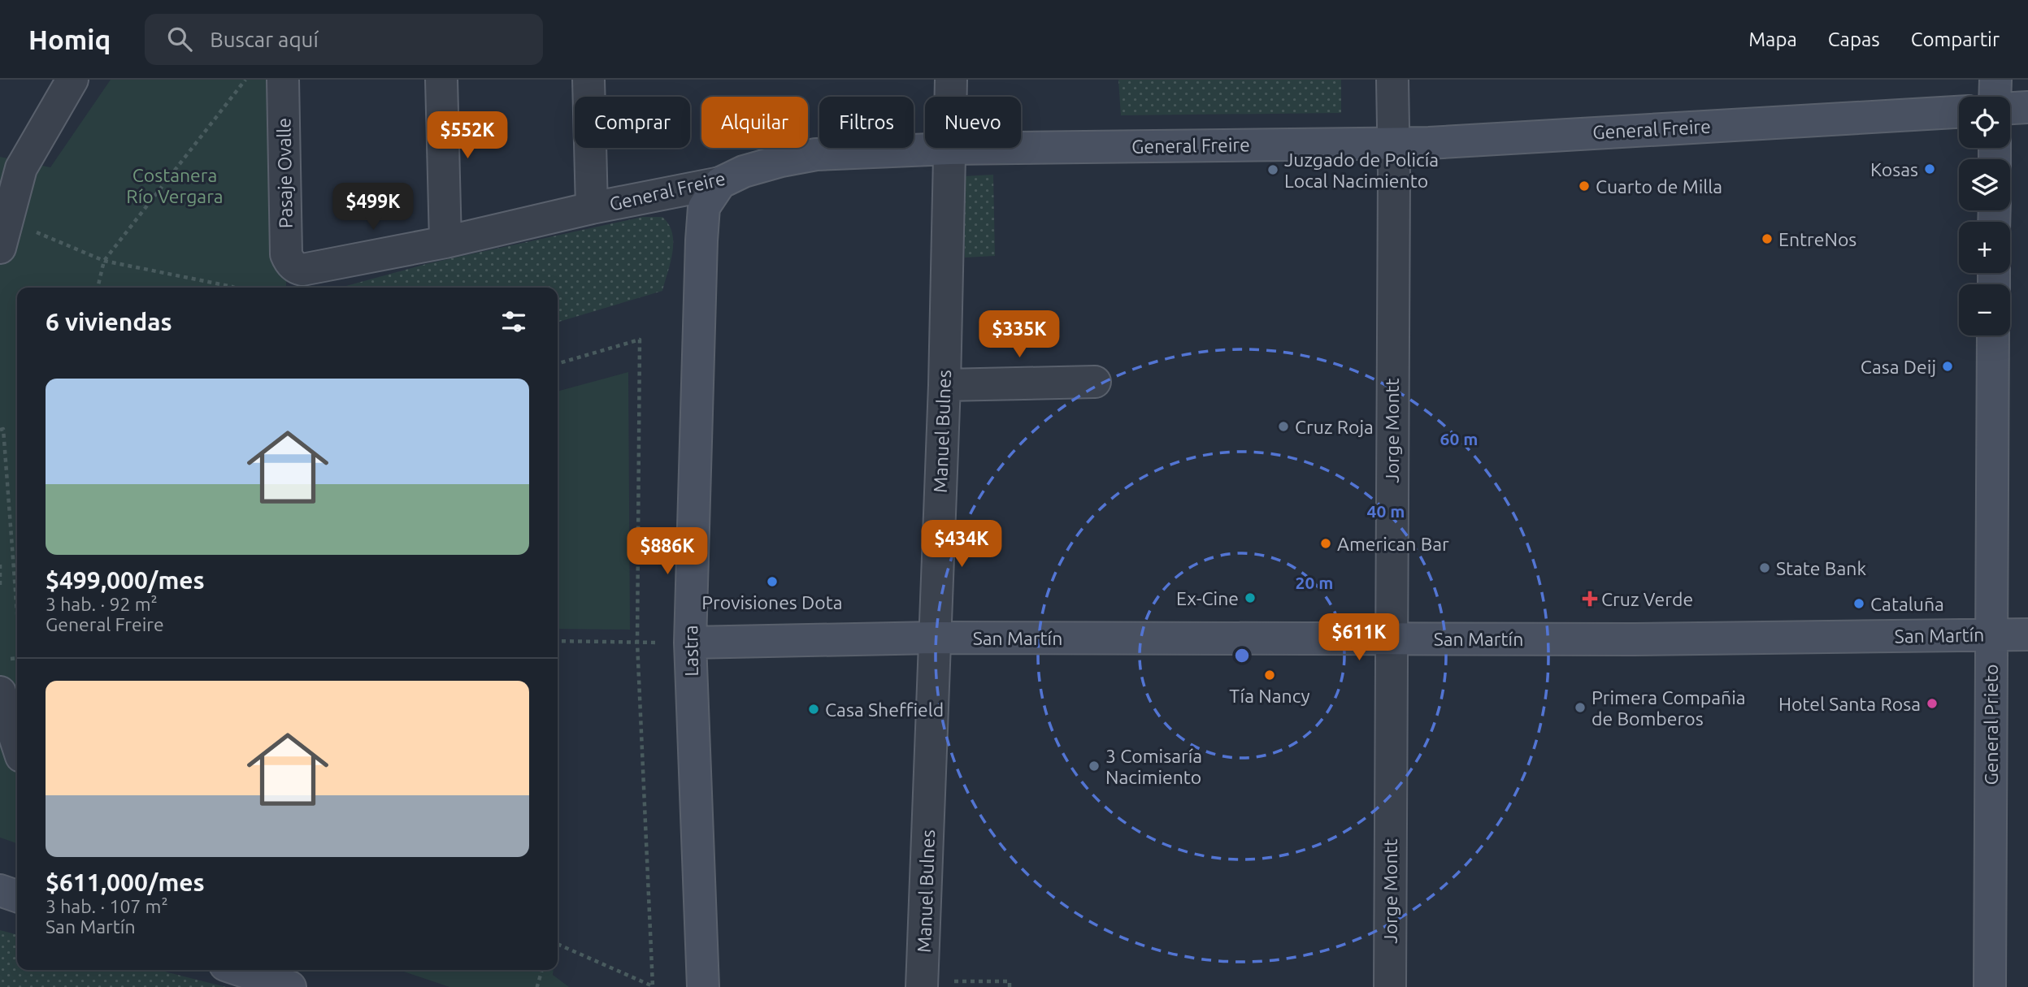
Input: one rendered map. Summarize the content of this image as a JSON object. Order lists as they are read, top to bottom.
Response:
{
  "streets": {
    "main road": [
      "General Freire",
      "San Martín",
      "Lastra",
      "General Prieto"
    ],
    "street": ["Pasaje Ovalle", "Jorge Montt", "Manuel Bulnes"]
  },
  "crossings": [
    ["General Freire", "Pasaje Ovalle"],
    ["General Freire", "Jorge Montt"],
    ["General Freire", "Manuel Bulnes"],
    ["General Freire", "Lastra"],
    ["Jorge Montt", "San Martín"],
    ["Manuel Bulnes", "San Martín"],
    ["San Martín", "Lastra"],
    ["San Martín", "General Prieto"]
  ],
  "parks": ["Costanera Río Vergara"],
  "places": {
    "other": [
      "Kosas",
      "Juzgado de Policía Local Nacimiento",
      "Cuarto de Milla",
      "EntreNos",
      "Casa Deij",
      "Cruz Roja",
      "American Bar",
      "State Bank",
      "Provisiones Dota",
      "Ex-Cine",
      "Cataluña",
      "Tía Nancy",
      "Hotel Santa Rosa",
      "Primera Compañia de Bomberos",
      "Casa Sheffield",
      "3 Comisaría Nacimiento"
    ],
    "health": ["Cruz Verde"]
  },
  "page": {
    "header": "Homiq",
    "search": "Buscar aquí",
    "nav": ["Mapa", "Capas", "Compartir"],
    "map_buttons": ["+", "−"],
    "chip": [
      "Comprar",
      "Alquilar",
      "Filtros",
      "Nuevo"
    ],
    "price": [
      "$552K",
      "$499K",
      "$335K",
      "$434K",
      "$886K",
      "$611K"
    ],
    "heading": "6 viviendas",
    "list": [
      {
        "name": "$499,000/mes",
        "note": "3 hab. · 92 m² · General Freire"
      },
      {
        "name": "$611,000/mes",
        "note": "3 hab. · 107 m² · San Martín"
      }
    ]
  },
  "rings": ["60 m", "40 m", "20 m"]
}
